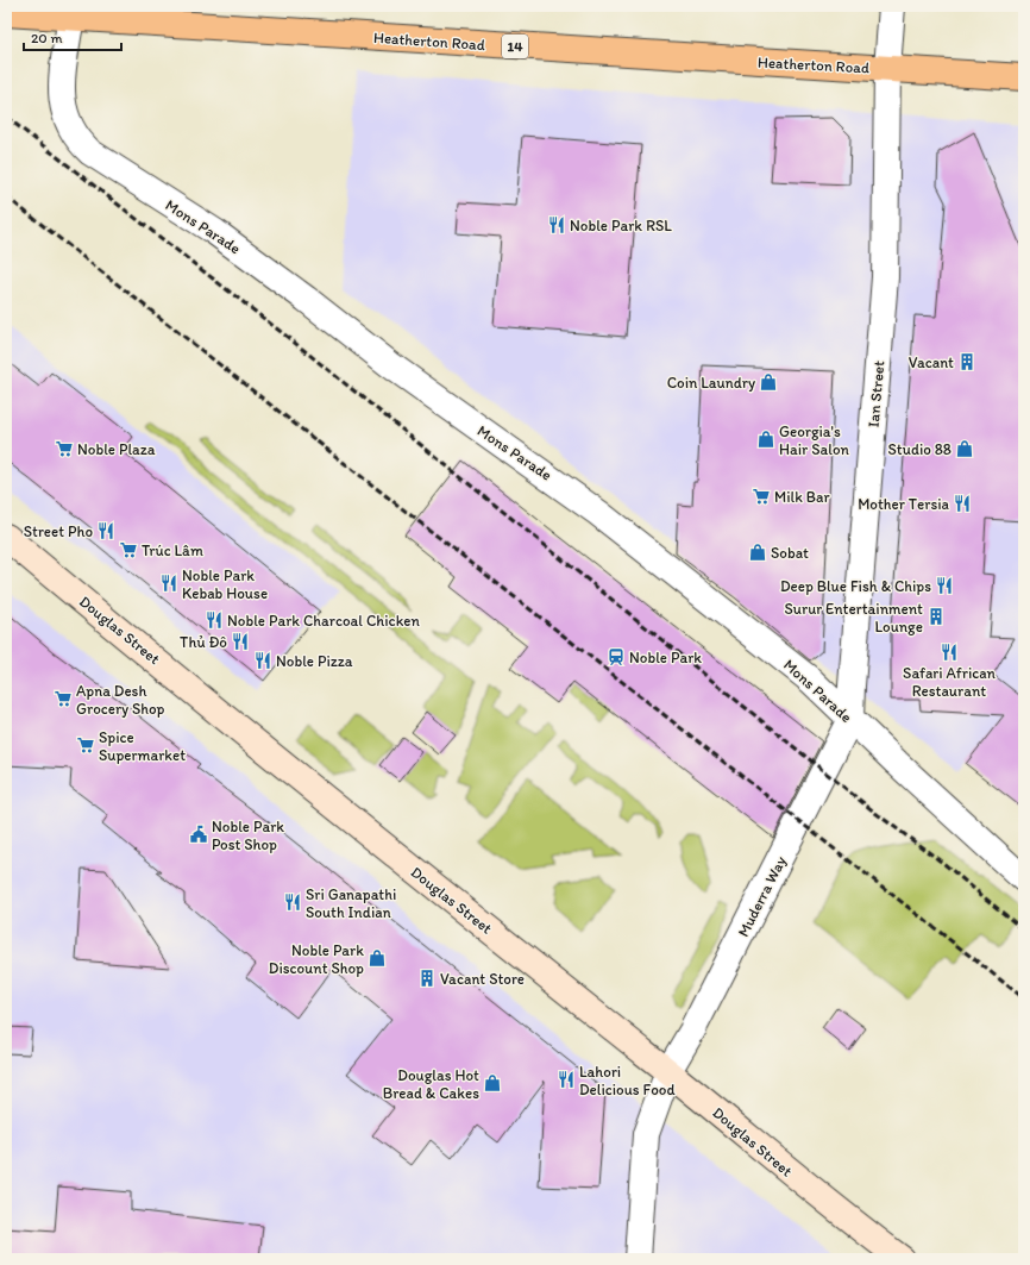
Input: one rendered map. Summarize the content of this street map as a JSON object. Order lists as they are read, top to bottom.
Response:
{
  "streets": {
    "main road": ["Heatherton Road", "14", "Douglas Street"],
    "street": ["Mons Parade", "Ian Street", "Muderra Way"]
  },
  "crossings": [
    ["Heatherton Road", "Mons Parade"],
    ["Heatherton Road", "Ian Street"],
    ["Mons Parade", "Ian Street"],
    ["Mons Parade", "Muderra Way"],
    ["Ian Street", "Muderra Way"],
    ["Douglas Street", "Muderra Way"]
  ],
  "places": {
    "restaurant": [
      "Noble Park RSL",
      "Mother Tersia",
      "Street Pho",
      "Noble Park Kebab House",
      "Deep Blue Fish & Chips",
      "Noble Park Charcoal Chicken",
      "Thủ Đô",
      "Safari African Restaurant",
      "Noble Pizza",
      "Sri Ganapathi South Indian",
      "Lahori Delicious Food"
    ],
    "building": ["Vacant", "Surur Entertainment Lounge", "Vacant Store"],
    "shop": [
      "Coin Laundry",
      "Georgia's Hair Salon",
      "Studio 88",
      "Sobat",
      "Noble Park Discount Shop",
      "Douglas Hot Bread & Cakes"
    ],
    "supermarket": [
      "Noble Plaza",
      "Milk Bar",
      "Trúc Lâm",
      "Apna Desh Grocery Shop",
      "Spice Supermarket"
    ],
    "station": ["Noble Park"],
    "public building": ["Noble Park Post Shop"]
  },
  "scale_bar": "20 m"
}
